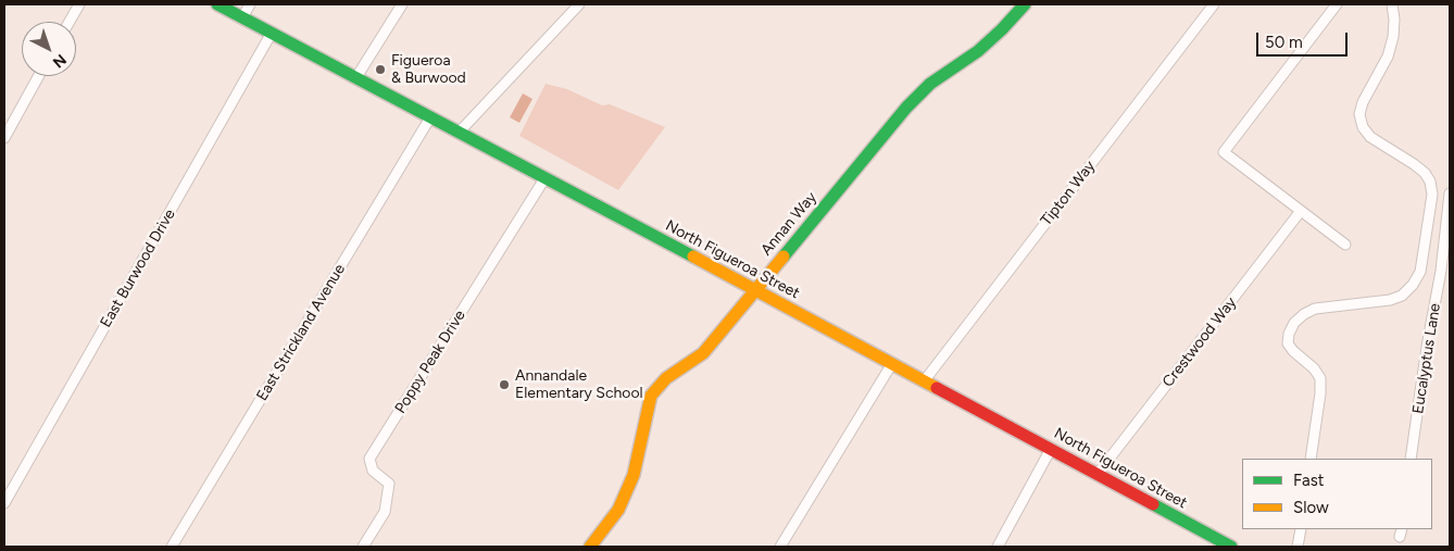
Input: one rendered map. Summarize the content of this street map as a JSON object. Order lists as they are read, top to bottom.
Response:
{
  "streets": {
    "main road": ["Annan Way", "North Figueroa Street"],
    "street": [
      "Tipton Way",
      "East Burwood Drive",
      "East Strickland Avenue",
      "Crestwood Way",
      "Eucalyptus Lane",
      "Poppy Peak Drive"
    ]
  },
  "crossings": [
    ["Tipton Way", "North Figueroa Street"],
    ["Annan Way", "North Figueroa Street"],
    ["North Figueroa Street", "East Burwood Drive"],
    ["North Figueroa Street", "East Strickland Avenue"],
    ["North Figueroa Street", "Crestwood Way"],
    ["North Figueroa Street", "Poppy Peak Drive"]
  ],
  "places": ["Figueroa & Burwood", "Annandale Elementary School"],
  "legend": ["Fast", "Slow"],
  "scale_bar": "50 m",
  "north": "bottom right"
}
